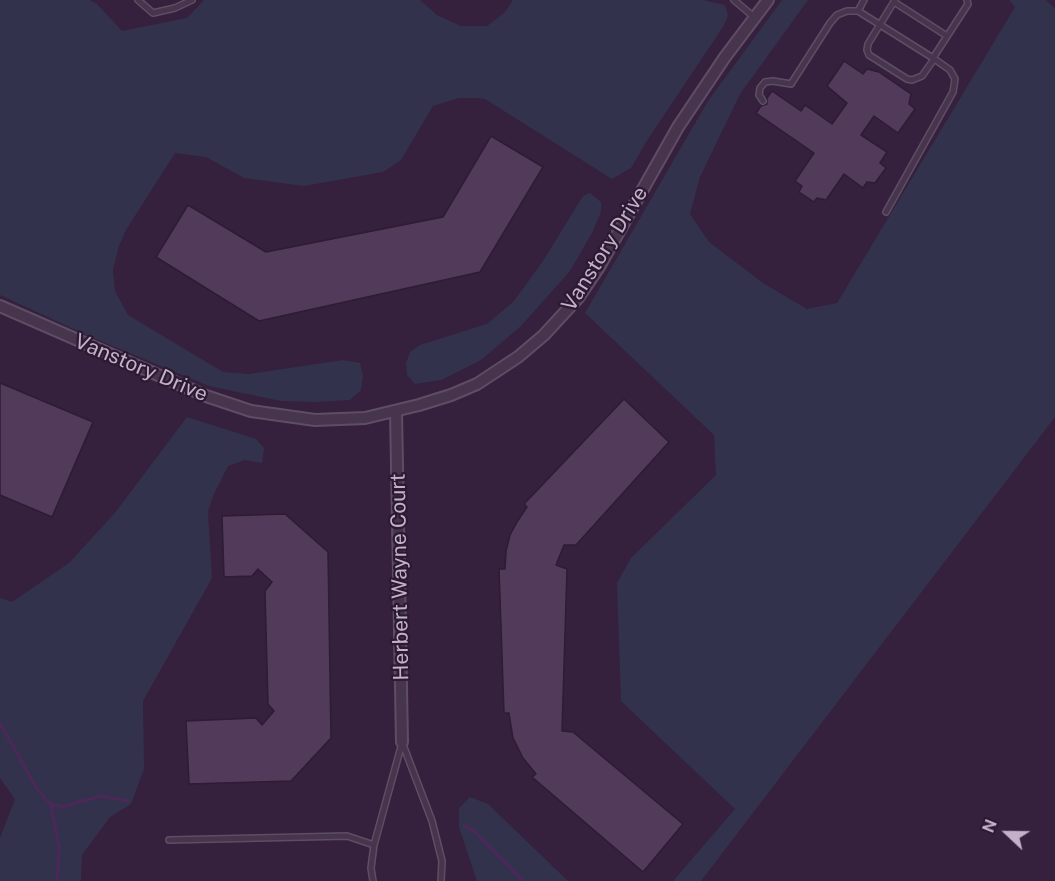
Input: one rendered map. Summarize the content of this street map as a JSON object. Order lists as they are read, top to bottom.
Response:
{
  "streets": {
    "street": ["Vanstory Drive", "Herbert Wayne Court"]
  },
  "crossings": [
    ["Vanstory Drive", "Herbert Wayne Court"]
  ],
  "north": "left"
}
